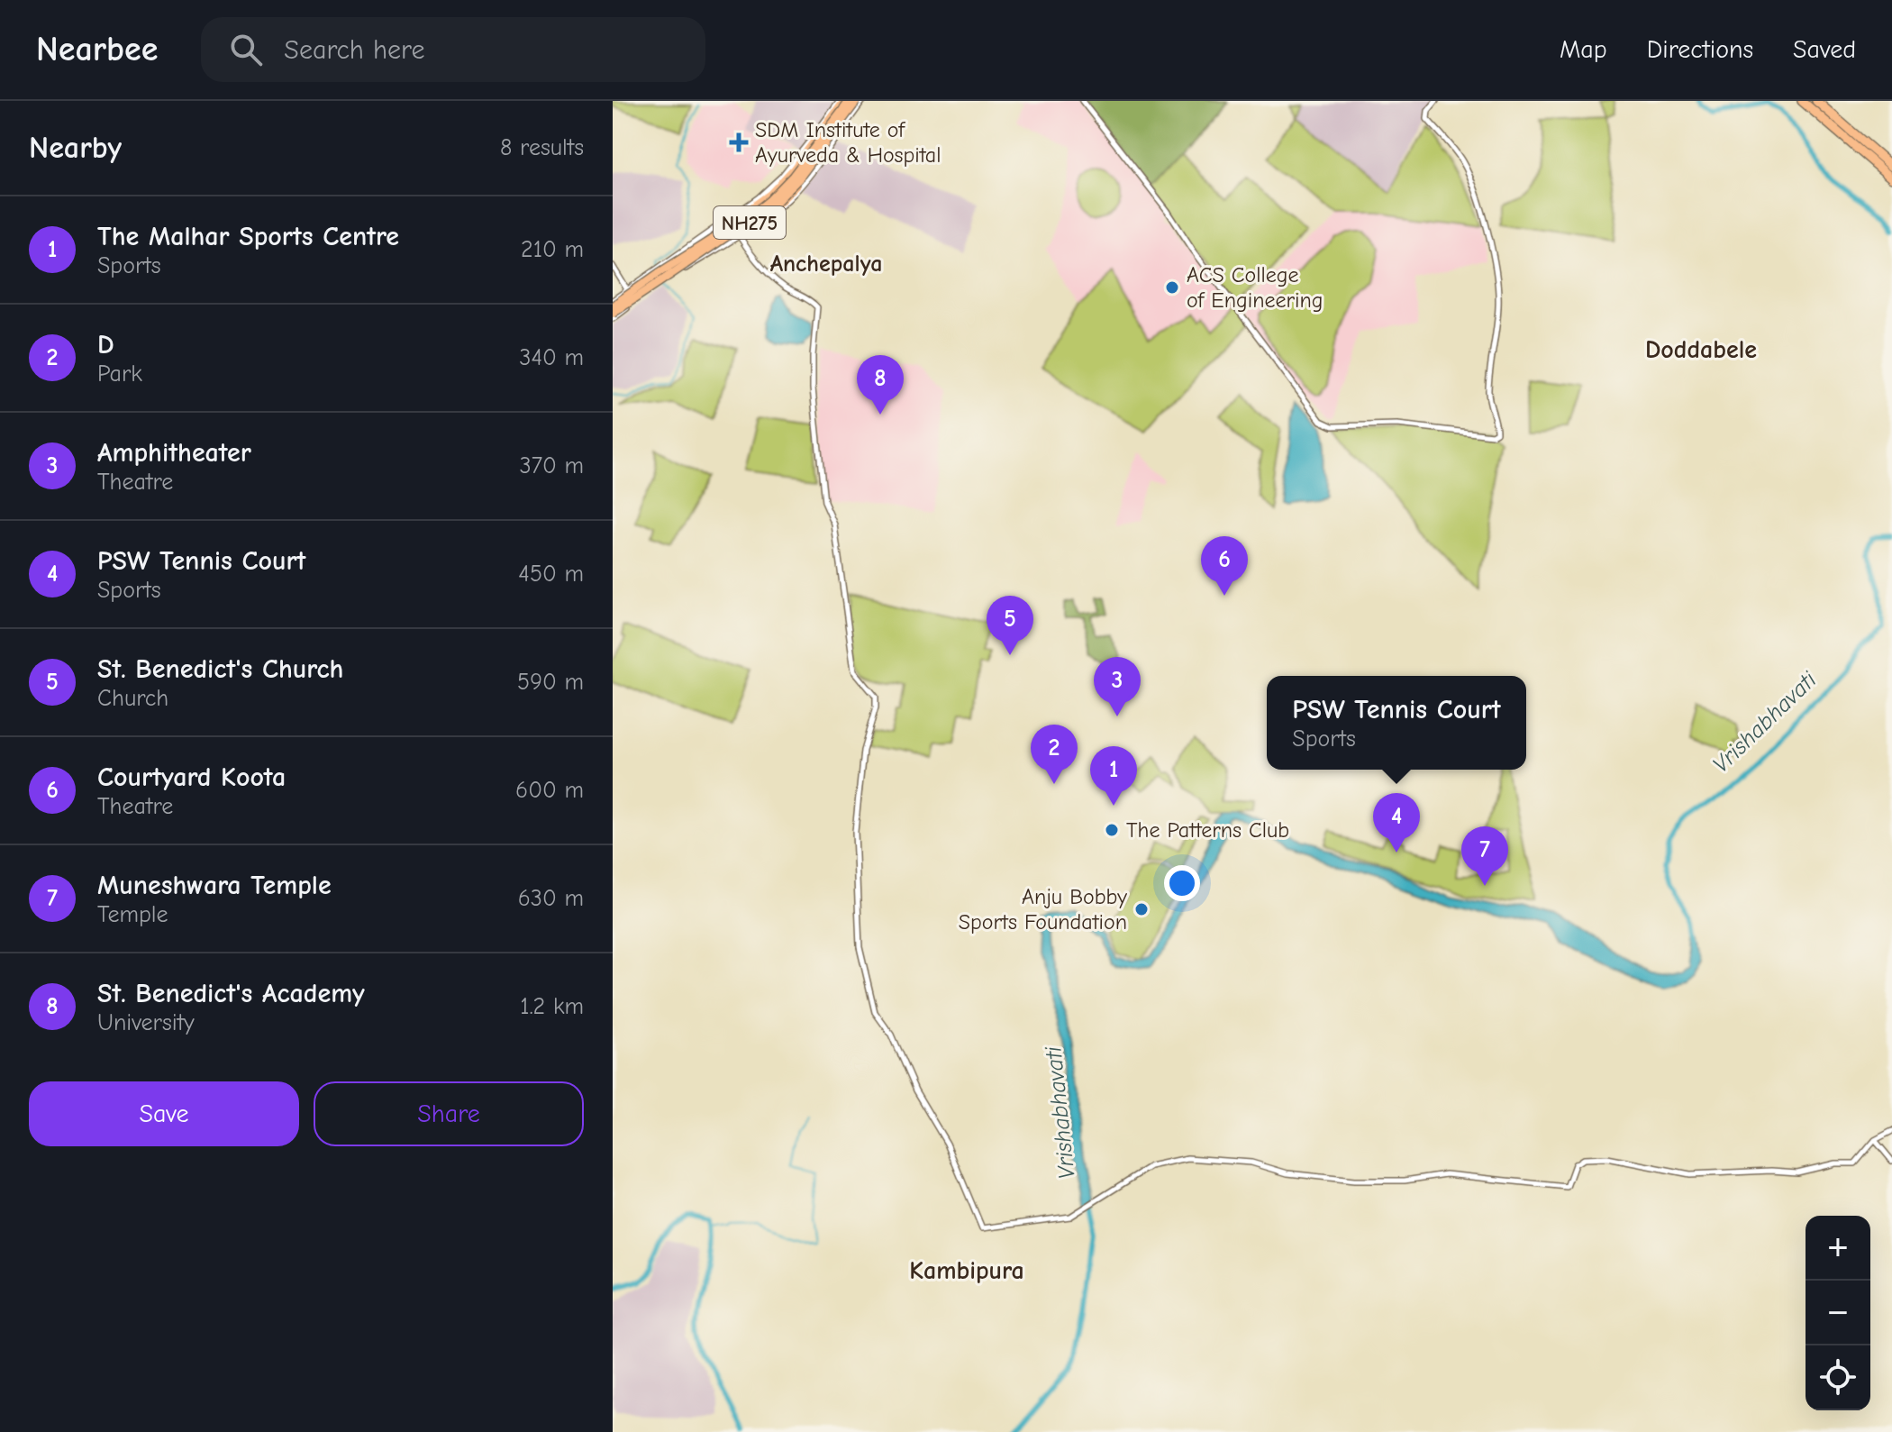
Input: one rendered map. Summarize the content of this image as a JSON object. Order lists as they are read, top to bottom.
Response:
{
  "streets": {
    "highway": ["NH275"]
  },
  "districts": ["Anchepalya", "Doddabele", "Kambipura"],
  "water": ["Vrishabhavati"],
  "places": {
    "health": ["SDM Institute of Ayurveda & Hospital"],
    "other": ["ACS College of Engineering", "The Patterns Club", "Anju Bobby Sports Foundation"]
  },
  "page": {
    "header": "Nearbee",
    "search": "Search here",
    "nav": ["Map", "Directions", "Saved"],
    "heading": ["Nearby", "8 results"],
    "list": [
      {
        "mark": "1",
        "name": "The Malhar Sports Centre",
        "note": "Sports",
        "value": "210 m"
      },
      {
        "mark": "2",
        "name": "D",
        "note": "Park",
        "value": "340 m"
      },
      {
        "mark": "3",
        "name": "Amphitheater",
        "note": "Theatre",
        "value": "370 m"
      },
      {
        "mark": "4",
        "name": "PSW Tennis Court",
        "note": "Sports",
        "value": "450 m"
      },
      {
        "mark": "5",
        "name": "St. Benedict's Church",
        "note": "Church",
        "value": "590 m"
      },
      {
        "mark": "6",
        "name": "Courtyard Koota",
        "note": "Theatre",
        "value": "600 m"
      },
      {
        "mark": "7",
        "name": "Muneshwara Temple",
        "note": "Temple",
        "value": "630 m"
      },
      {
        "mark": "8",
        "name": "St. Benedict's Academy",
        "note": "University",
        "value": "1.2 km"
      }
    ],
    "pins": [
      "8",
      "6",
      "5",
      "3",
      "2",
      "1",
      "4",
      "7"
    ],
    "popup": ["PSW Tennis Court", "Sports"],
    "buttons": ["Save", "Share"],
    "map_buttons": ["+", "−"]
  }
}
